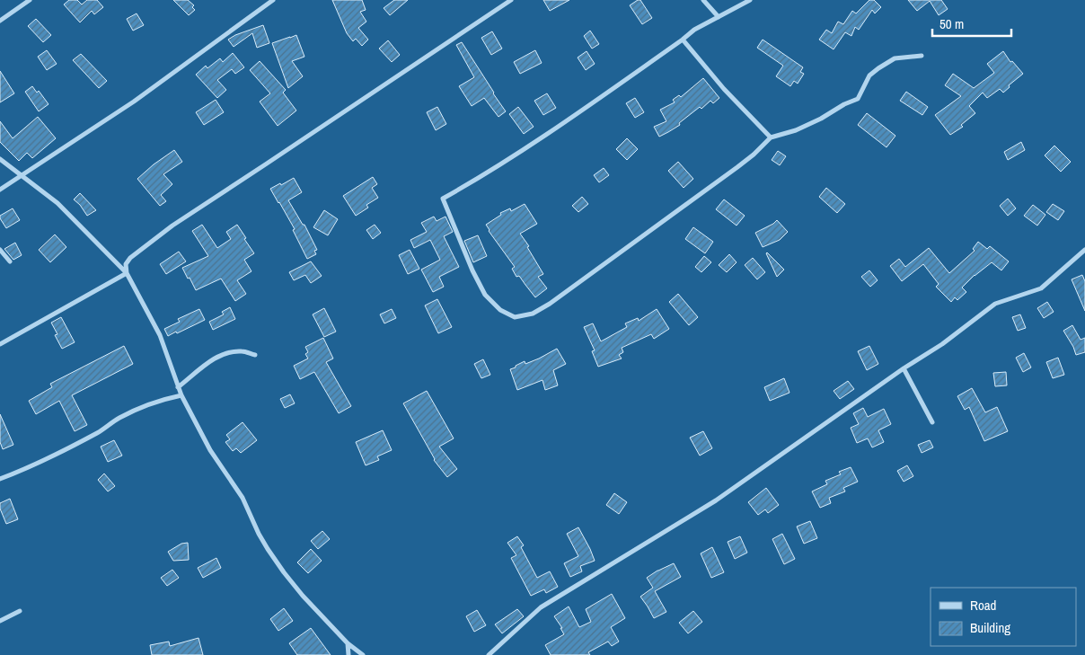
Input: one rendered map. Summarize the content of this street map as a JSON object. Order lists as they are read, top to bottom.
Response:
{
  "legend": ["Road", "Building"],
  "scale_bar": "50 m"
}
